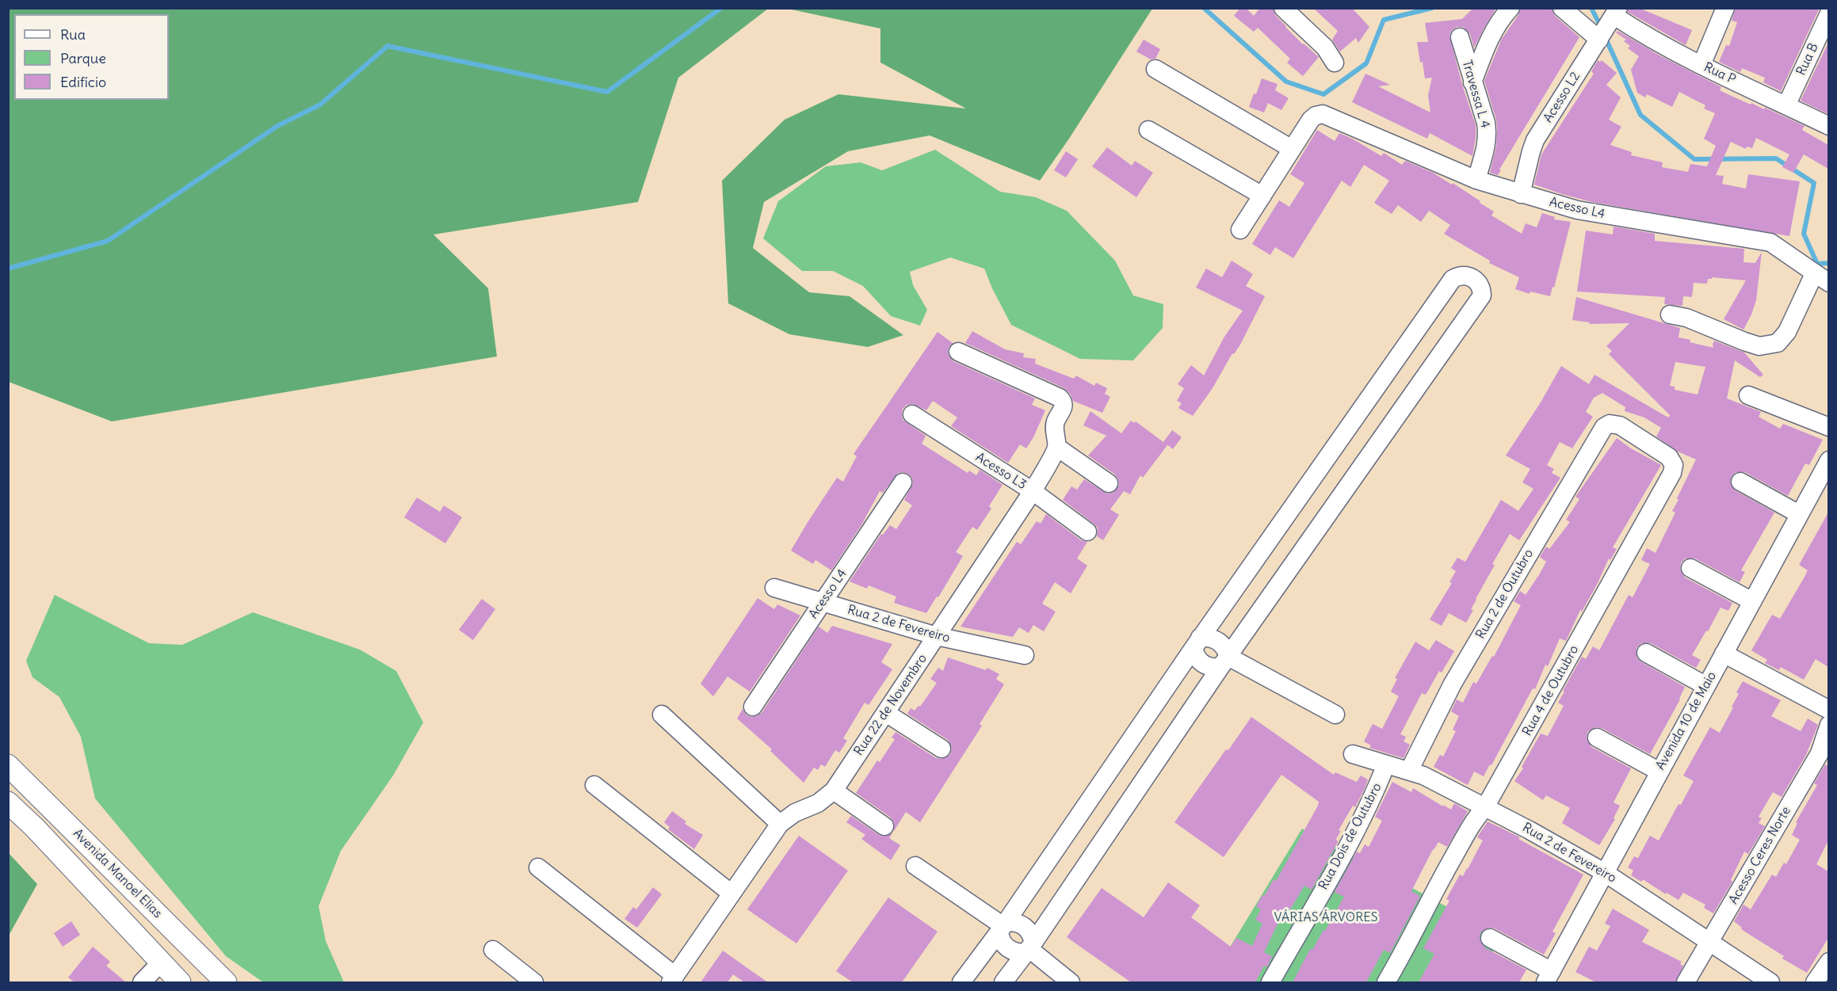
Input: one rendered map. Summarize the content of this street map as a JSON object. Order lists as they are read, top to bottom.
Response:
{
  "streets": {
    "main road": ["Avenida Manoel Elias"],
    "street": [
      "Rua B",
      "Rua P",
      "Travessa L 4",
      "Acesso L2",
      "Acesso L4",
      "Acesso L3",
      "Rua 2 de Outubro",
      "Rua 2 de Fevereiro",
      "Rua 4 de Outubro",
      "Rua 22 de Novembro",
      "Avenida 10 de Maio",
      "Rua Dois de Outubro",
      "Acesso Ceres Norte"
    ]
  },
  "crossings": [
    ["Rua B", "Rua P"],
    ["Rua P", "Acesso L2"],
    ["Travessa L 4", "Acesso L4"],
    ["Acesso L2", "Acesso L4"],
    ["Acesso L4", "Rua 2 de Fevereiro"],
    ["Acesso L3", "Rua 22 de Novembro"],
    ["Rua 2 de Outubro", "Rua 2 de Fevereiro"],
    ["Rua 2 de Outubro", "Rua 4 de Outubro"],
    ["Rua 2 de Fevereiro", "Rua 4 de Outubro"],
    ["Rua 2 de Fevereiro", "Rua 22 de Novembro"],
    ["Rua 2 de Fevereiro", "Avenida 10 de Maio"],
    ["Rua 2 de Fevereiro", "Rua Dois de Outubro"],
    ["Rua 2 de Fevereiro", "Acesso Ceres Norte"]
  ],
  "parks": ["VÁRIAS ÁRVORES"],
  "legend": ["Rua", "Parque", "Edifício"]
}
